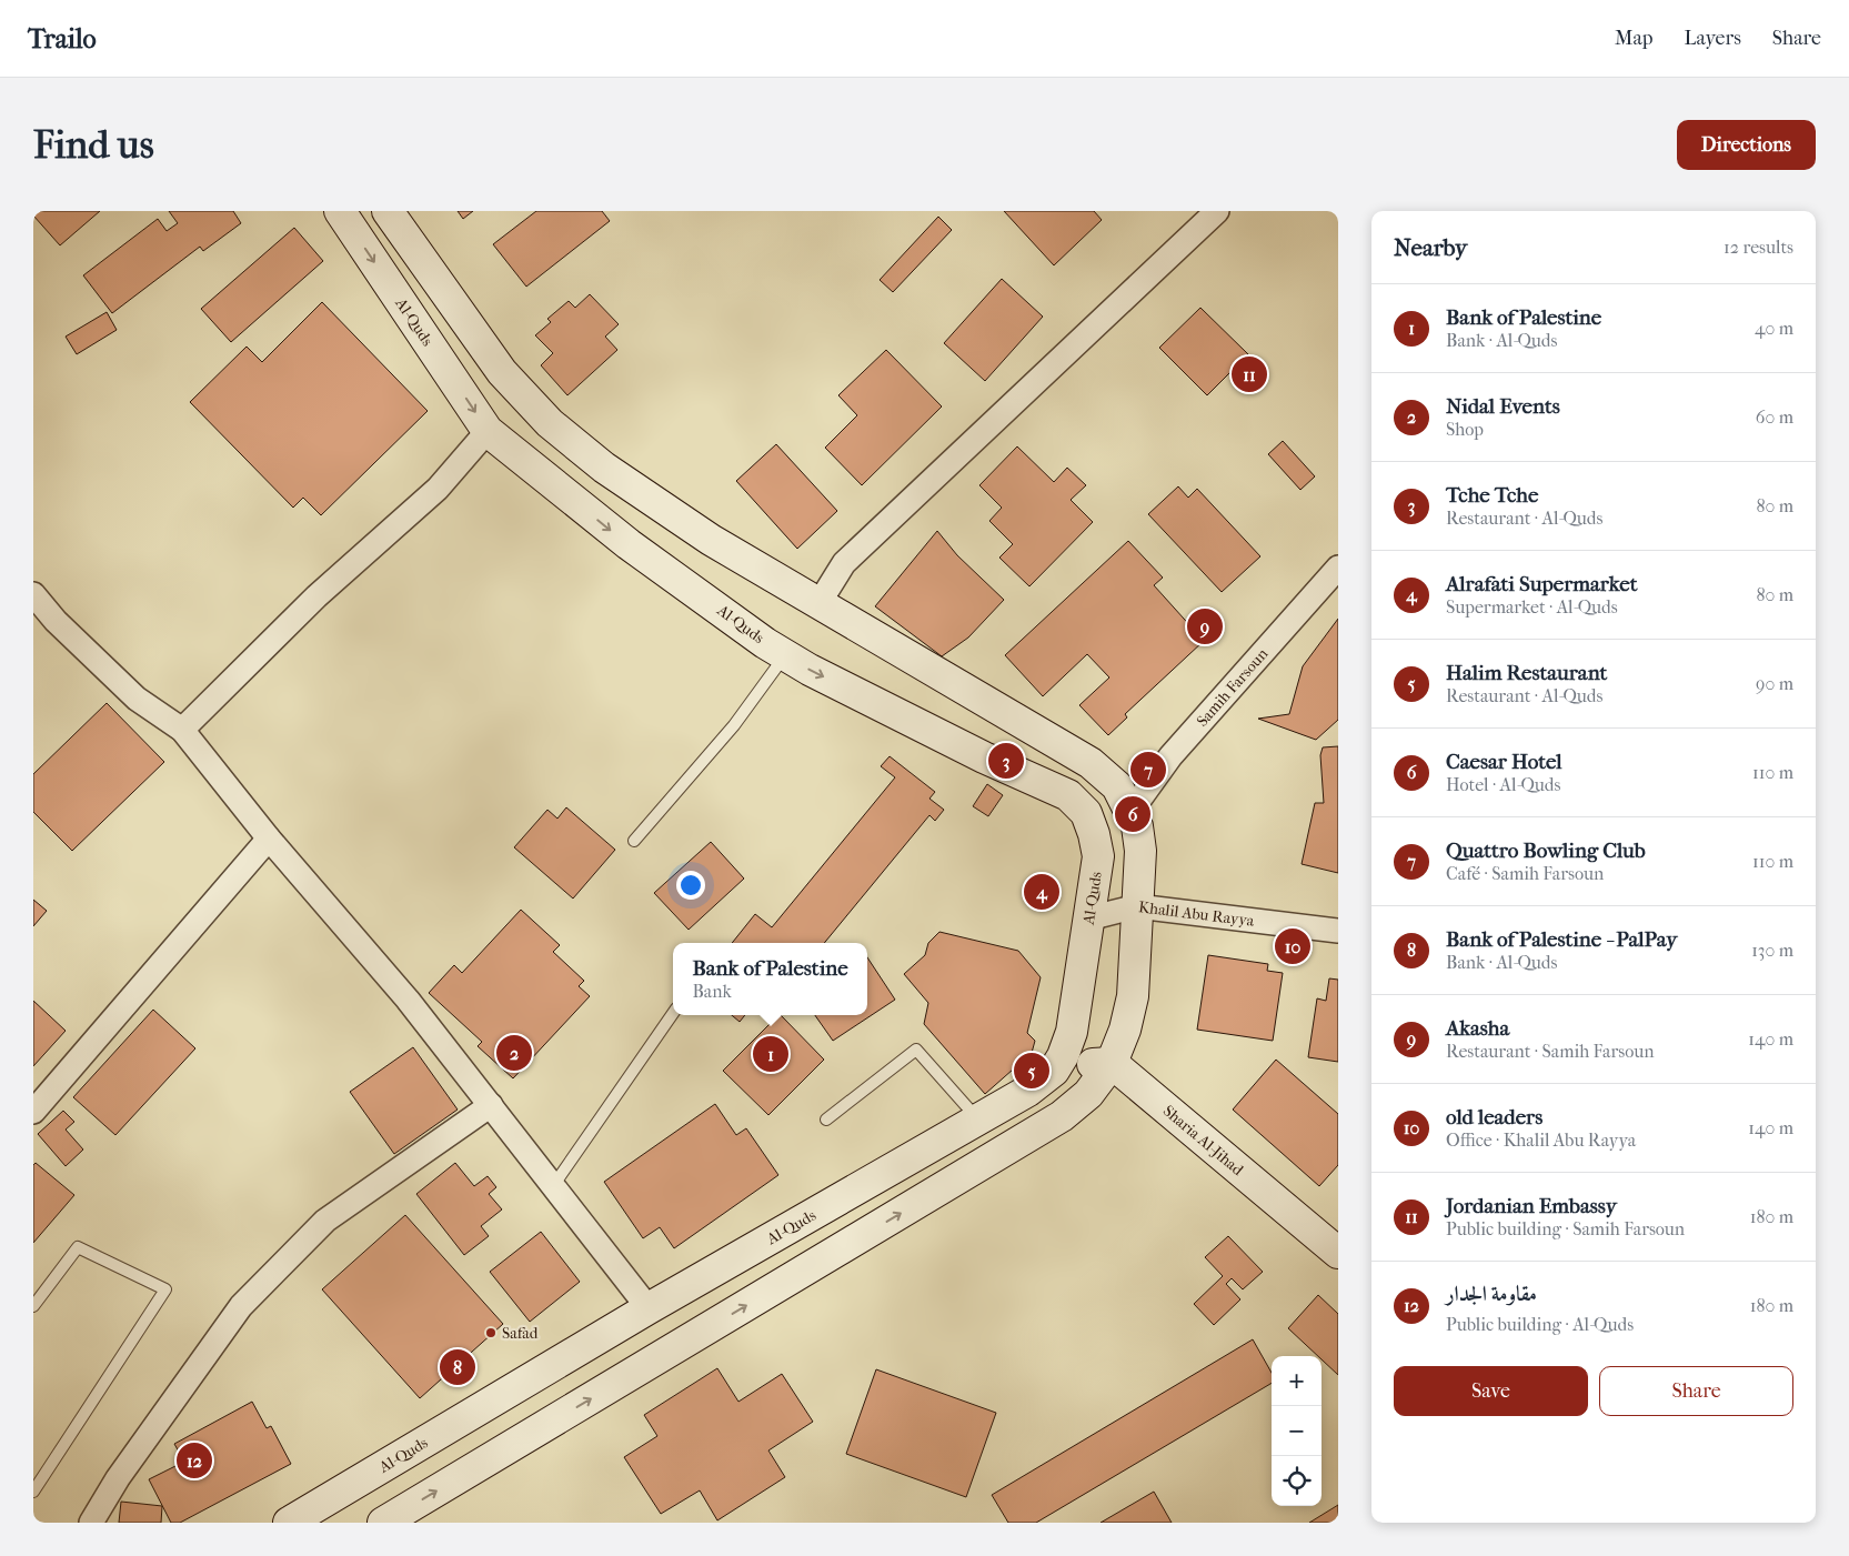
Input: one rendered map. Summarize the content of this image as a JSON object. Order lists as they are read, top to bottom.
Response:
{
  "streets": {
    "street": [
      "Al-Quds",
      "Samih Farsoun",
      "Khalil Abu Rayya",
      "Sharia Al-Jihad"
    ]
  },
  "crossings": [
    ["Al-Quds", "Khalil Abu Rayya"]
  ],
  "places": ["Safad"],
  "page": {
    "header": "Trailo",
    "nav": ["Map", "Layers", "Share"],
    "buttons": [
      "Directions",
      ["Save", "Share"]
    ],
    "title": "Find us",
    "heading": ["Nearby", "12 results"],
    "list": [
      {
        "mark": "1",
        "name": "Bank of Palestine",
        "note": "Bank · Al-Quds",
        "value": "40 m"
      },
      {
        "mark": "2",
        "name": "Nidal Events",
        "note": "Shop",
        "value": "60 m"
      },
      {
        "mark": "3",
        "name": "Tche Tche",
        "note": "Restaurant · Al-Quds",
        "value": "80 m"
      },
      {
        "mark": "4",
        "name": "Alrafati Supermarket",
        "note": "Supermarket · Al-Quds",
        "value": "80 m"
      },
      {
        "mark": "5",
        "name": "Halim Restaurant",
        "note": "Restaurant · Al-Quds",
        "value": "90 m"
      },
      {
        "mark": "6",
        "name": "Caesar Hotel",
        "note": "Hotel · Al-Quds",
        "value": "110 m"
      },
      {
        "mark": "7",
        "name": "Quattro Bowling Club",
        "note": "Café · Samih Farsoun",
        "value": "110 m"
      },
      {
        "mark": "8",
        "name": "Bank of Palestine - PalPay",
        "note": "Bank · Al-Quds",
        "value": "130 m"
      },
      {
        "mark": "9",
        "name": "Akasha",
        "note": "Restaurant · Samih Farsoun",
        "value": "140 m"
      },
      {
        "mark": "10",
        "name": "old leaders",
        "note": "Office · Khalil Abu Rayya",
        "value": "140 m"
      },
      {
        "mark": "11",
        "name": "Jordanian Embassy",
        "note": "Public building · Samih Farsoun",
        "value": "180 m"
      },
      {
        "mark": "12",
        "name": "مقاومة الجدار",
        "note": "Public building · Al-Quds",
        "value": "180 m"
      }
    ],
    "pins": [
      "11",
      "9",
      "3",
      "7",
      "6",
      "4",
      "10",
      "2",
      "1",
      "5",
      "8",
      "12"
    ],
    "popup": ["Bank of Palestine", "Bank"],
    "map_buttons": ["+", "−"]
  }
}
